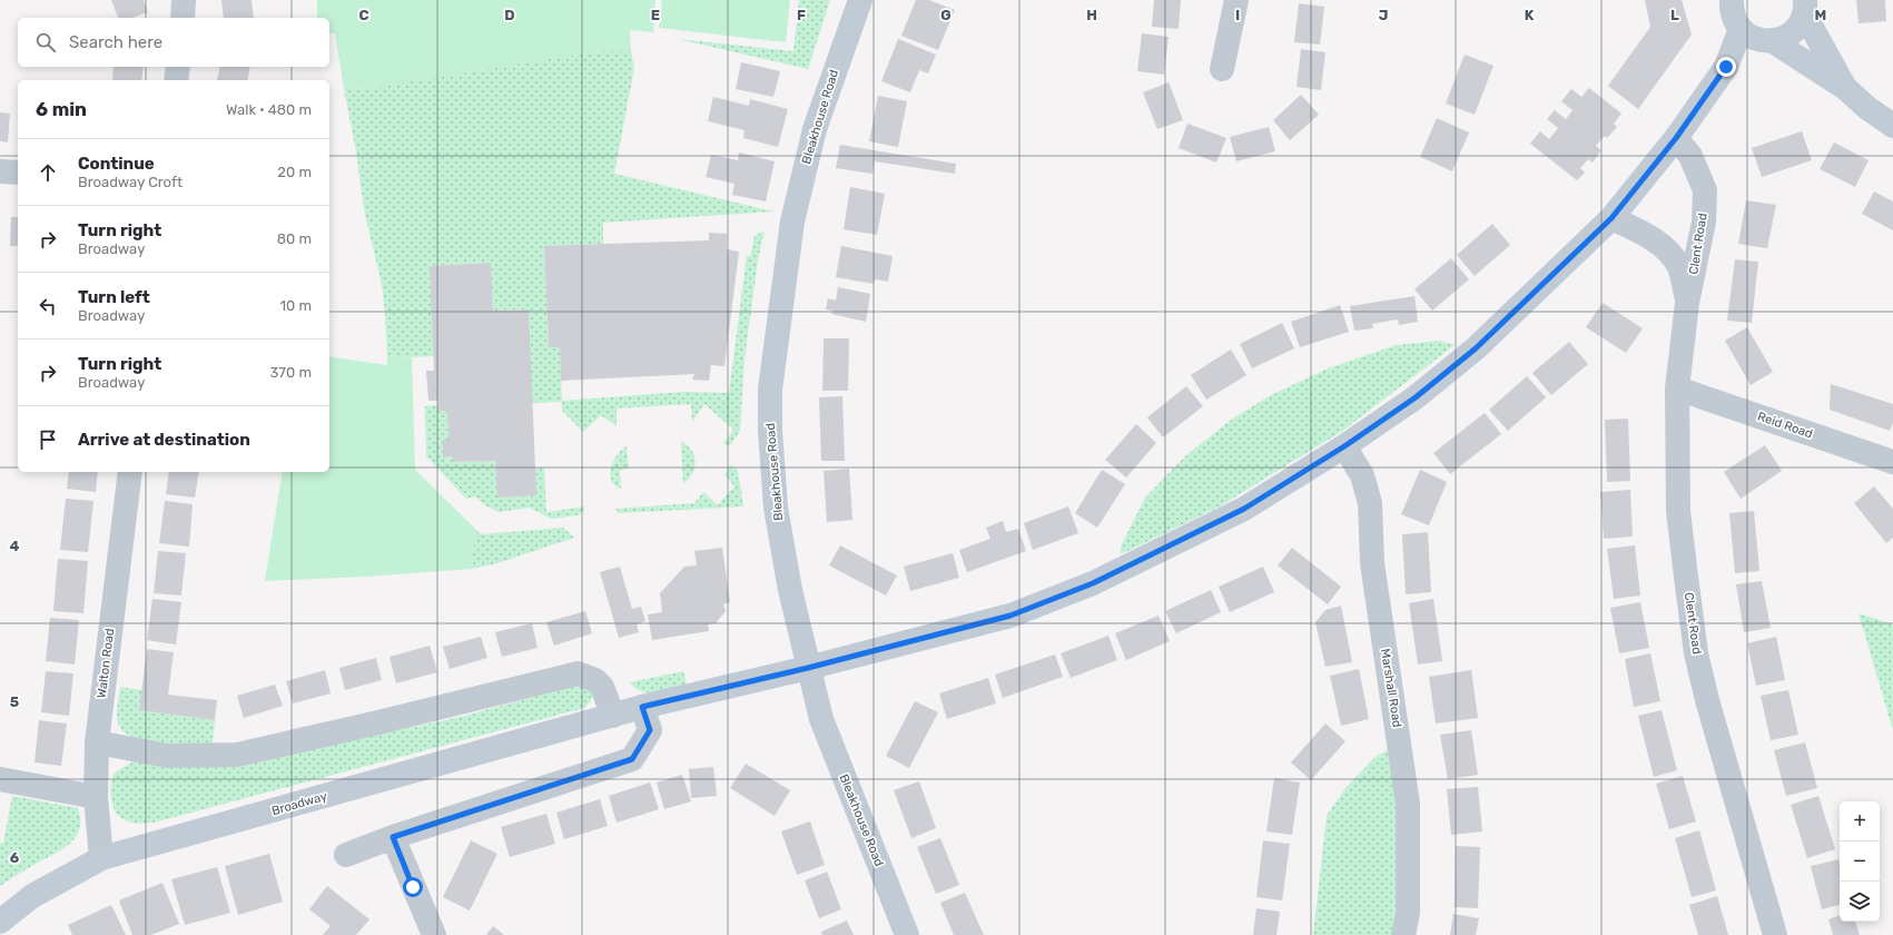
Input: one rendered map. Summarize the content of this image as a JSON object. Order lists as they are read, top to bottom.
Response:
{
  "streets": {
    "street": [
      "Bleakhouse Road",
      "Clent Road",
      "Reid Road",
      "Walton Road",
      "Marshall Road",
      "Broadway"
    ]
  },
  "crossings": [
    ["Bleakhouse Road", "Broadway"],
    ["Clent Road", "Reid Road"],
    ["Clent Road", "Broadway"],
    ["Walton Road", "Broadway"],
    ["Marshall Road", "Broadway"]
  ],
  "page": {
    "search": "Search here",
    "heading": ["6 min", "Walk · 480 m"],
    "list": [
      ["Continue", "Broadway Croft", "20 m"],
      ["Turn right", "Broadway", "80 m"],
      ["Turn left", "Broadway", "10 m"],
      ["Turn right", "Broadway", "370 m"],
      "Arrive at destination"
    ],
    "map_buttons": ["+", "−"]
  },
  "grid": {
    "columns": [
      "C",
      "D",
      "E",
      "F",
      "G",
      "H",
      "I",
      "J",
      "K",
      "L",
      "M"
    ],
    "rows": ["4", "5", "6"]
  }
}
